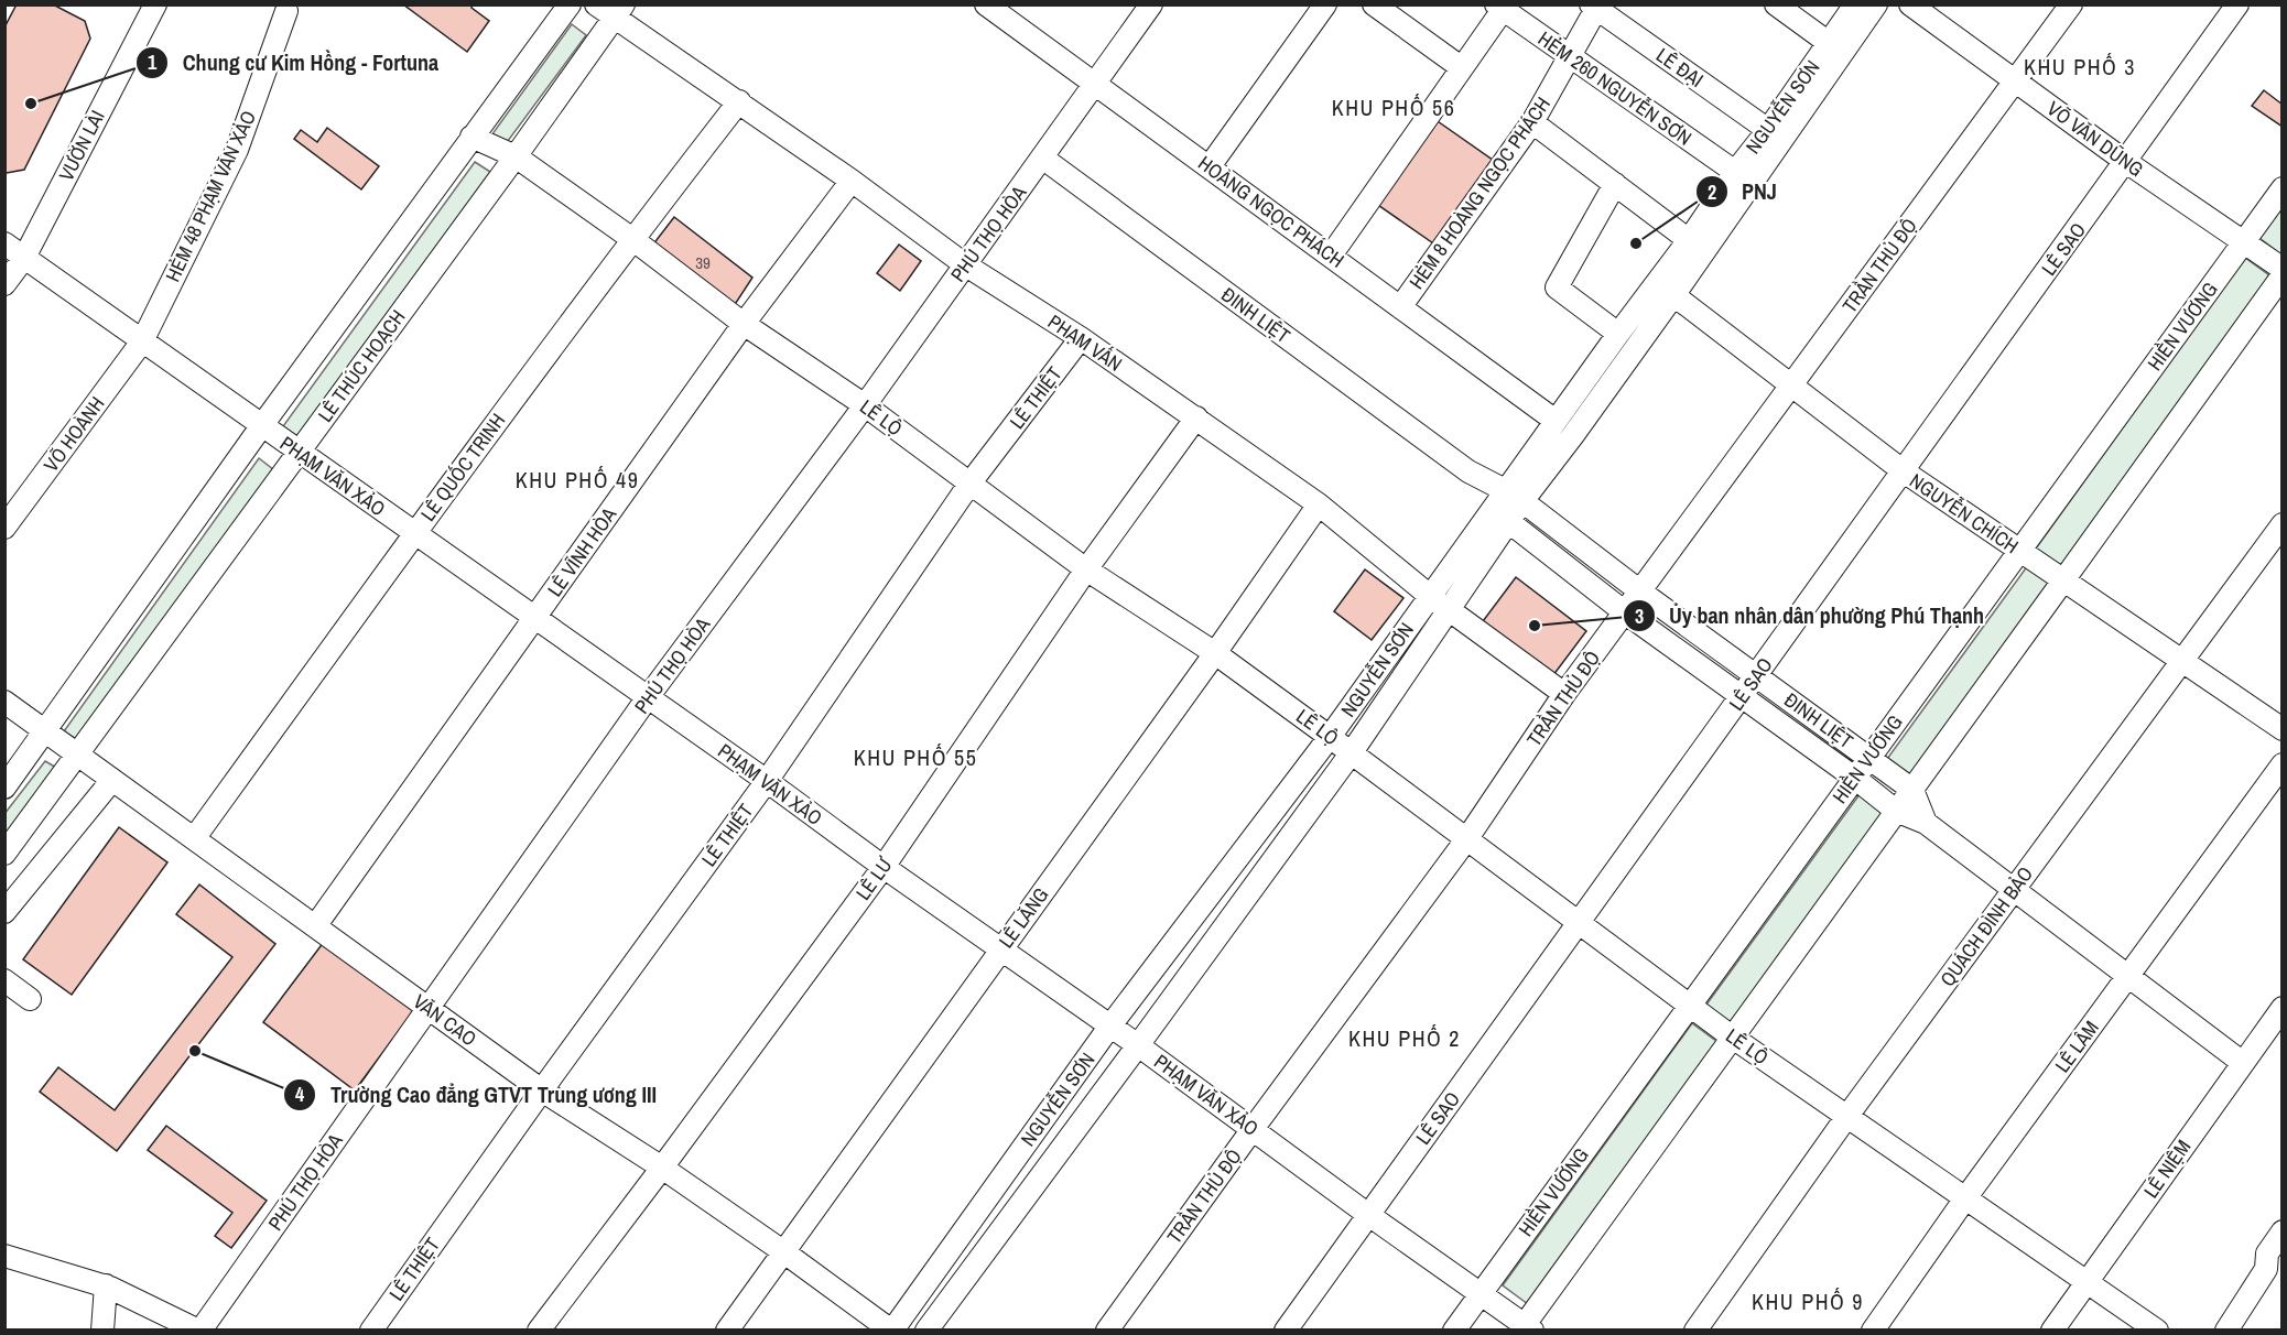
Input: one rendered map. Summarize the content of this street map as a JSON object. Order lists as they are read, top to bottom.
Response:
{
  "streets": {
    "street": [
      "LÊ ĐẠI",
      "HẺM 260 NGUYỄN SƠN",
      "NGUYỄN SƠN",
      "VÕ VĂN DŨNG",
      "VƯỜN LÀI",
      "HẺM 8 HOÀNG NGỌC PHÁCH",
      "HẺM 48 PHẠM VĂN XẢO",
      "HOÀNG NGỌC PHÁCH",
      "PHÚ THỌ HÒA",
      "LÊ SAO",
      "TRẦN THỦ ĐỘ",
      "ĐINH LIỆT",
      "HIỀN VƯƠNG",
      "PHẠM VẤN",
      "LÊ THÚC HOẠCH",
      "LÊ THIỆT",
      "LÊ LỘ",
      "VÕ HOÀNH",
      "LÊ QUỐC TRINH",
      "PHẠM VĂN XẢO",
      "NGUYỄN CHÍCH",
      "LÊ VĨNH HÒA",
      "LÊ LƯ",
      "LÊ LĂNG",
      "QUÁCH ĐÌNH BẢO",
      "VĂN CAO",
      "LÊ LÂM",
      "LÊ NIỆM"
    ]
  },
  "crossings": [
    ["LÊ ĐẠI", "NGUYỄN SƠN"],
    ["LÊ ĐẠI", "HẺM 8 HOÀNG NGỌC PHÁCH"],
    ["HẺM 260 NGUYỄN SƠN", "NGUYỄN SƠN"],
    ["HẺM 260 NGUYỄN SƠN", "HẺM 8 HOÀNG NGỌC PHÁCH"],
    ["NGUYỄN SƠN", "HOÀNG NGỌC PHÁCH"],
    ["NGUYỄN SƠN", "ĐINH LIỆT"],
    ["NGUYỄN SƠN", "PHẠM VẤN"],
    ["NGUYỄN SƠN", "LÊ LỘ"],
    ["NGUYỄN SƠN", "PHẠM VĂN XẢO"],
    ["NGUYỄN SƠN", "NGUYỄN CHÍCH"],
    ["NGUYỄN SƠN", "VĂN CAO"],
    ["VÕ VĂN DŨNG", "LÊ SAO"],
    ["VÕ VĂN DŨNG", "TRẦN THỦ ĐỘ"],
    ["VÕ VĂN DŨNG", "HIỀN VƯƠNG"],
    ["VƯỜN LÀI", "PHẠM VĂN XẢO"],
    ["HẺM 8 HOÀNG NGỌC PHÁCH", "HOÀNG NGỌC PHÁCH"],
    ["HẺM 48 PHẠM VĂN XẢO", "VÕ HOÀNH"],
    ["HẺM 48 PHẠM VĂN XẢO", "PHẠM VĂN XẢO"],
    ["HOÀNG NGỌC PHÁCH", "PHÚ THỌ HÒA"],
    ["PHÚ THỌ HÒA", "ĐINH LIỆT"],
    ["PHÚ THỌ HÒA", "PHẠM VẤN"],
    ["PHÚ THỌ HÒA", "LÊ LỘ"],
    ["PHÚ THỌ HÒA", "PHẠM VĂN XẢO"],
    ["PHÚ THỌ HÒA", "VĂN CAO"],
    ["LÊ SAO", "ĐINH LIỆT"],
    ["LÊ SAO", "LÊ LỘ"],
    ["LÊ SAO", "PHẠM VĂN XẢO"],
    ["LÊ SAO", "NGUYỄN CHÍCH"],
    ["TRẦN THỦ ĐỘ", "ĐINH LIỆT"],
    ["TRẦN THỦ ĐỘ", "PHẠM VẤN"],
    ["TRẦN THỦ ĐỘ", "LÊ LỘ"],
    ["TRẦN THỦ ĐỘ", "PHẠM VĂN XẢO"],
    ["TRẦN THỦ ĐỘ", "NGUYỄN CHÍCH"],
    ["ĐINH LIỆT", "HIỀN VƯƠNG"],
    ["ĐINH LIỆT", "QUÁCH ĐÌNH BẢO"],
    ["ĐINH LIỆT", "LÊ LÂM"],
    ["ĐINH LIỆT", "LÊ NIỆM"],
    ["HIỀN VƯƠNG", "LÊ LỘ"],
    ["HIỀN VƯƠNG", "PHẠM VĂN XẢO"],
    ["HIỀN VƯƠNG", "NGUYỄN CHÍCH"],
    ["PHẠM VẤN", "LÊ THÚC HOẠCH"],
    ["PHẠM VẤN", "LÊ THIỆT"],
    ["PHẠM VẤN", "LÊ QUỐC TRINH"],
    ["PHẠM VẤN", "LÊ VĨNH HÒA"],
    ["PHẠM VẤN", "LÊ LƯ"],
    ["PHẠM VẤN", "LÊ LĂNG"],
    ["LÊ THÚC HOẠCH", "LÊ LỘ"],
    ["LÊ THÚC HOẠCH", "PHẠM VĂN XẢO"],
    ["LÊ THÚC HOẠCH", "VĂN CAO"],
    ["LÊ THIỆT", "LÊ LỘ"],
    ["LÊ THIỆT", "PHẠM VĂN XẢO"],
    ["LÊ THIỆT", "VĂN CAO"],
    ["LÊ LỘ", "LÊ QUỐC TRINH"],
    ["LÊ LỘ", "LÊ VĨNH HÒA"],
    ["LÊ LỘ", "LÊ LƯ"],
    ["LÊ LỘ", "LÊ LĂNG"],
    ["LÊ LỘ", "QUÁCH ĐÌNH BẢO"],
    ["LÊ LỘ", "LÊ LÂM"],
    ["LÊ LỘ", "LÊ NIỆM"],
    ["VÕ HOÀNH", "PHẠM VĂN XẢO"],
    ["LÊ QUỐC TRINH", "PHẠM VĂN XẢO"],
    ["LÊ QUỐC TRINH", "VĂN CAO"],
    ["PHẠM VĂN XẢO", "LÊ VĨNH HÒA"],
    ["PHẠM VĂN XẢO", "LÊ LƯ"],
    ["PHẠM VĂN XẢO", "LÊ LĂNG"],
    ["NGUYỄN CHÍCH", "QUÁCH ĐÌNH BẢO"],
    ["LÊ VĨNH HÒA", "VĂN CAO"],
    ["LÊ LƯ", "VĂN CAO"],
    ["LÊ LĂNG", "VĂN CAO"]
  ],
  "districts": [
    "KHU PHỐ 3",
    "KHU PHỐ 56",
    "KHU PHỐ 49",
    "KHU PHỐ 55",
    "KHU PHỐ 2",
    "KHU PHỐ 9"
  ],
  "places": [
    "Chung cư Kim Hồng - Fortuna",
    "PNJ",
    "Ủy ban nhân dân phường Phú Thạnh",
    "Trường Cao đẳng GTVT Trung ương III"
  ],
  "house_numbers": ["39"]
}
